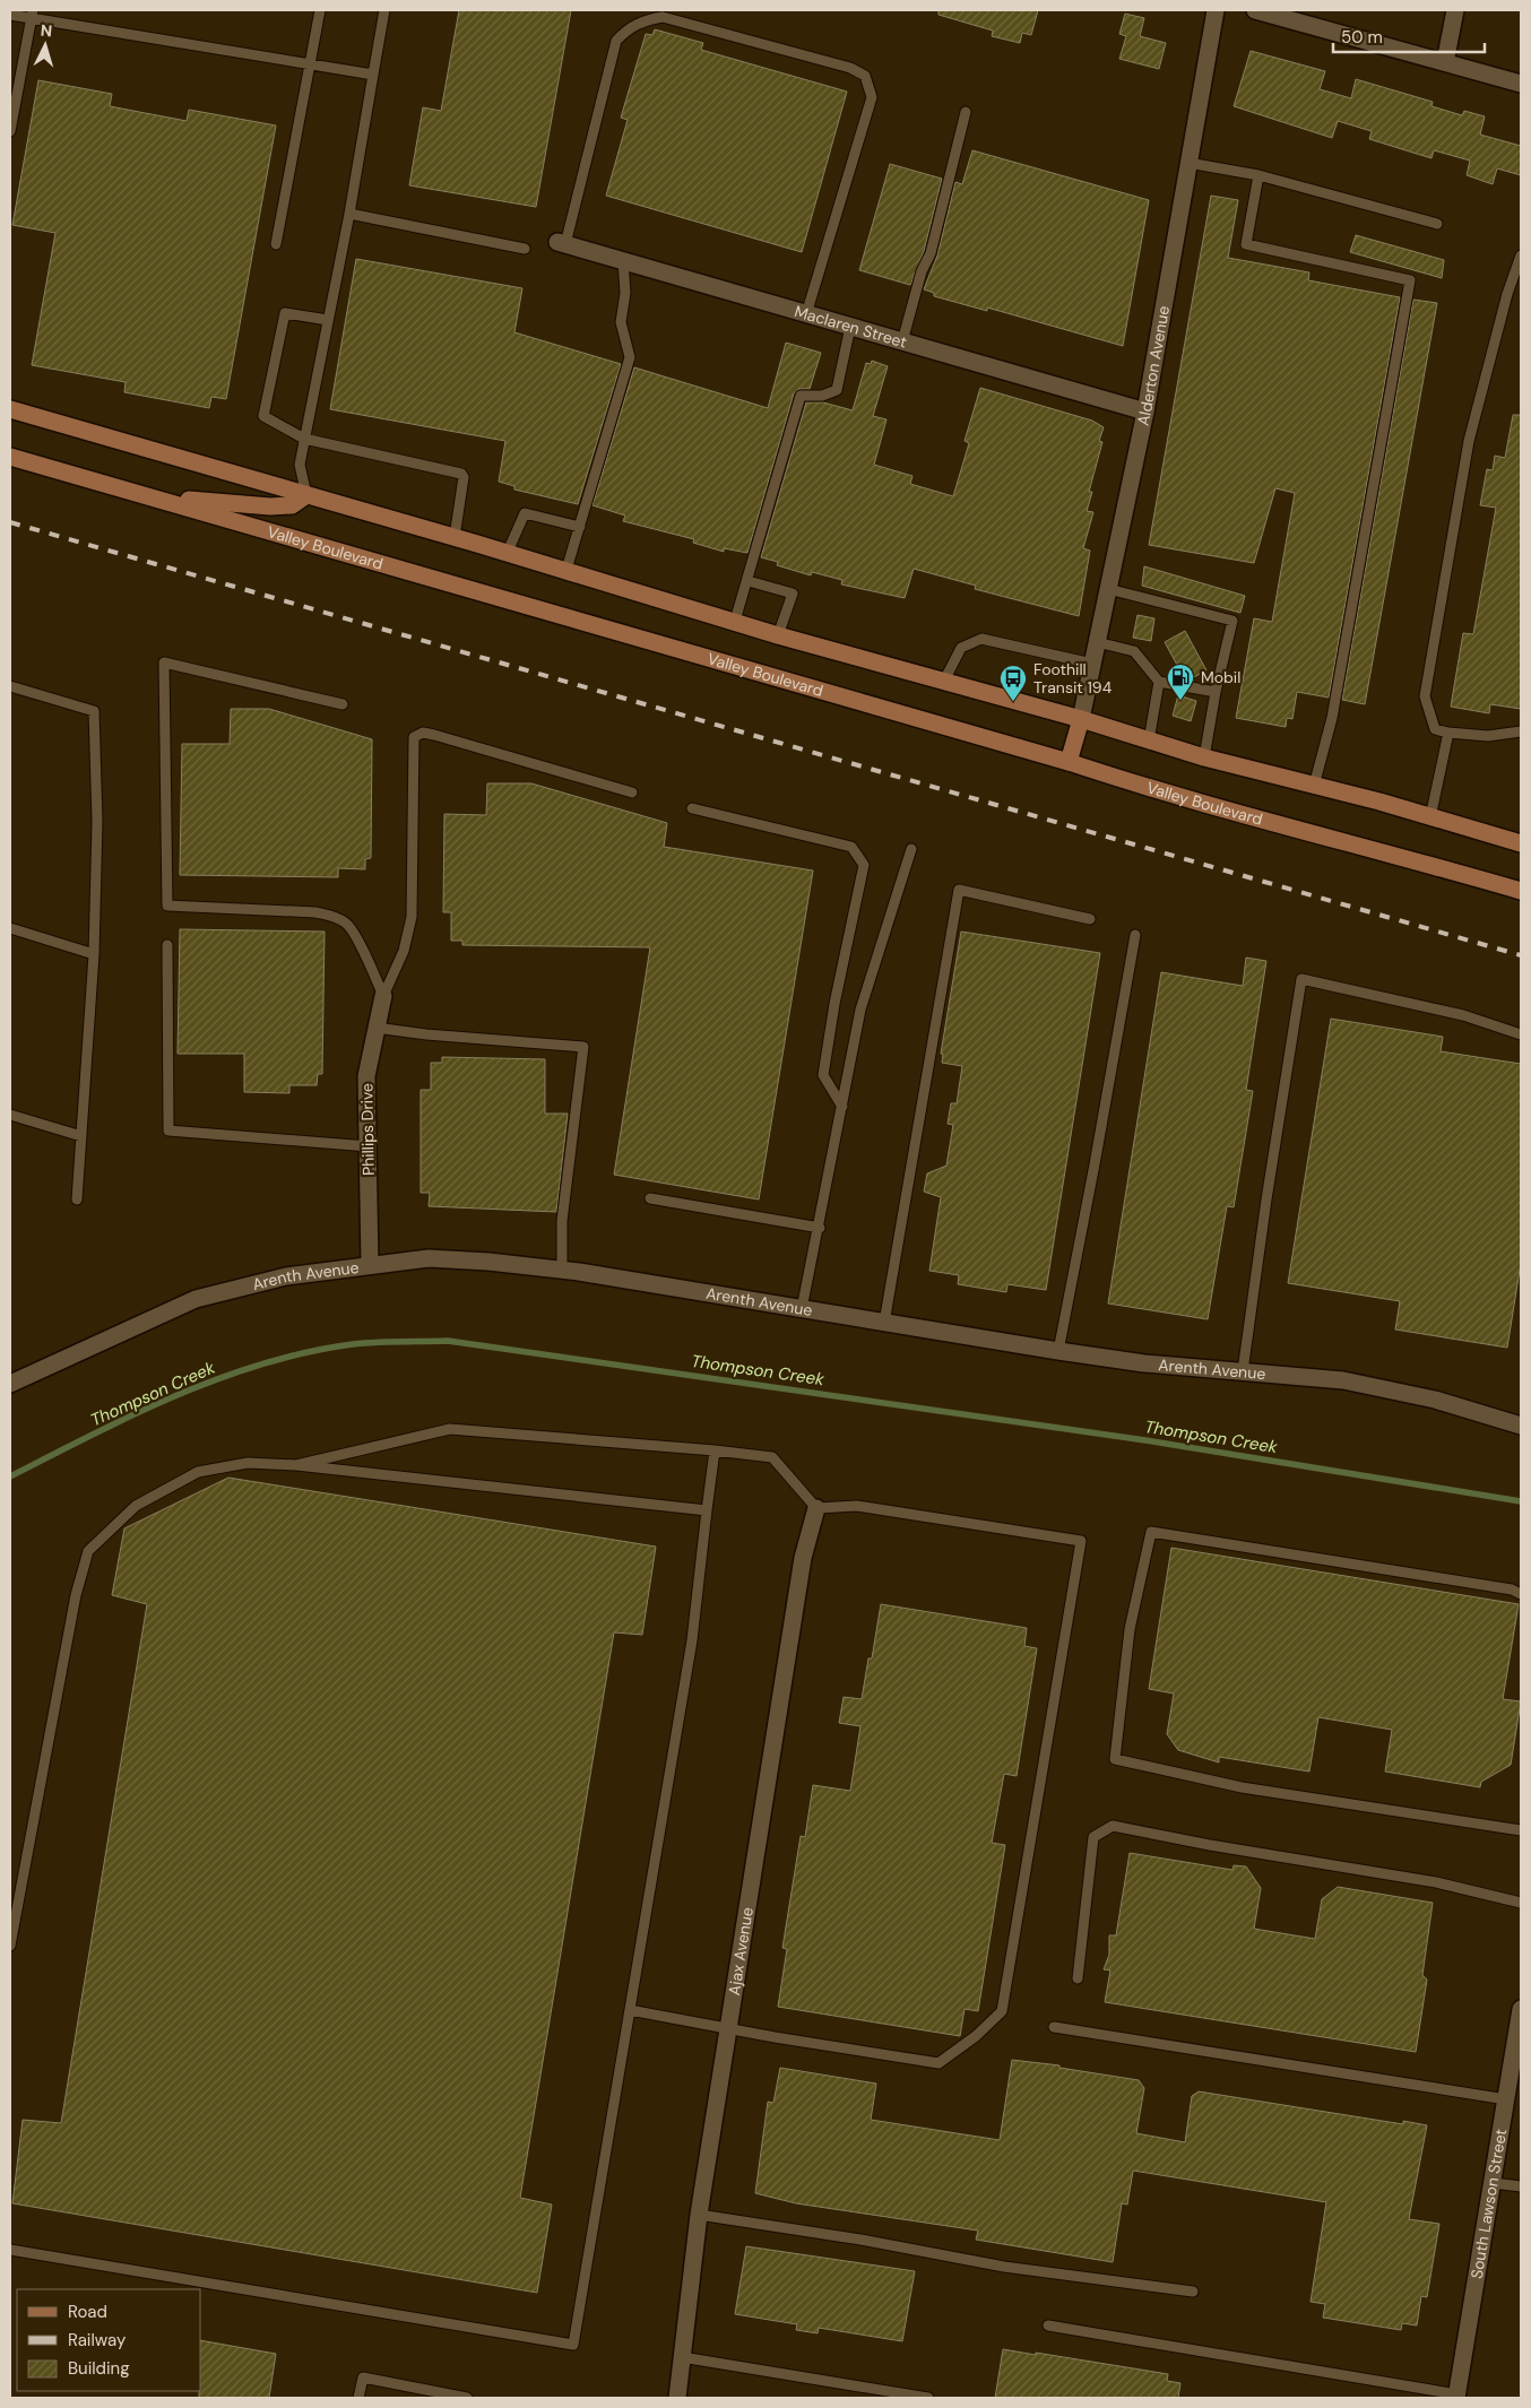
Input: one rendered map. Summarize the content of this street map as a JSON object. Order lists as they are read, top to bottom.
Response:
{
  "streets": {
    "main road": ["Valley Boulevard"],
    "street": [
      "Maclaren Street",
      "Alderton Avenue",
      "Phillips Drive",
      "Arenth Avenue",
      "Ajax Avenue",
      "South Lawson Street"
    ]
  },
  "crossings": [
    ["Maclaren Street", "Alderton Avenue"],
    ["Phillips Drive", "Arenth Avenue"]
  ],
  "water": ["Thompson Creek"],
  "places": {
    "fuel station": ["Mobil"],
    "bus stop": ["Foothill Transit 194"]
  },
  "legend": ["Road", "Railway", "Building"],
  "scale_bar": "50 m",
  "north": "top"
}
